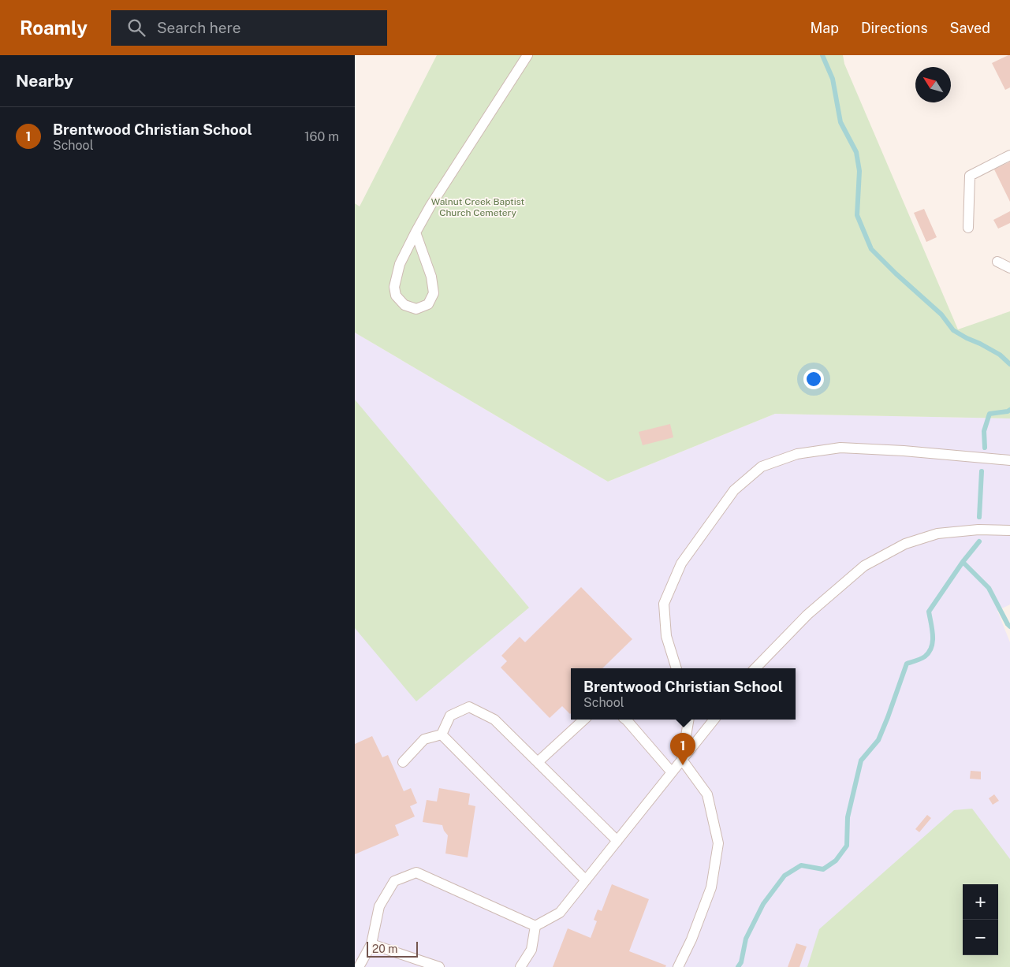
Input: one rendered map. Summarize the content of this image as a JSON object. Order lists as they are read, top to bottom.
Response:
{
  "parks": ["Walnut Creek Baptist Church Cemetery"],
  "scale_bar": "20 m",
  "north": "top left",
  "page": {
    "header": "Roamly",
    "search": "Search here",
    "nav": ["Map", "Directions", "Saved"],
    "heading": "Nearby",
    "list": [
      {
        "mark": "1",
        "name": "Brentwood Christian School",
        "note": "School",
        "value": "160 m"
      }
    ],
    "popup": ["Brentwood Christian School", "School"],
    "pins": "1",
    "map_buttons": ["+", "−"],
    "scale": "20 m"
  }
}
